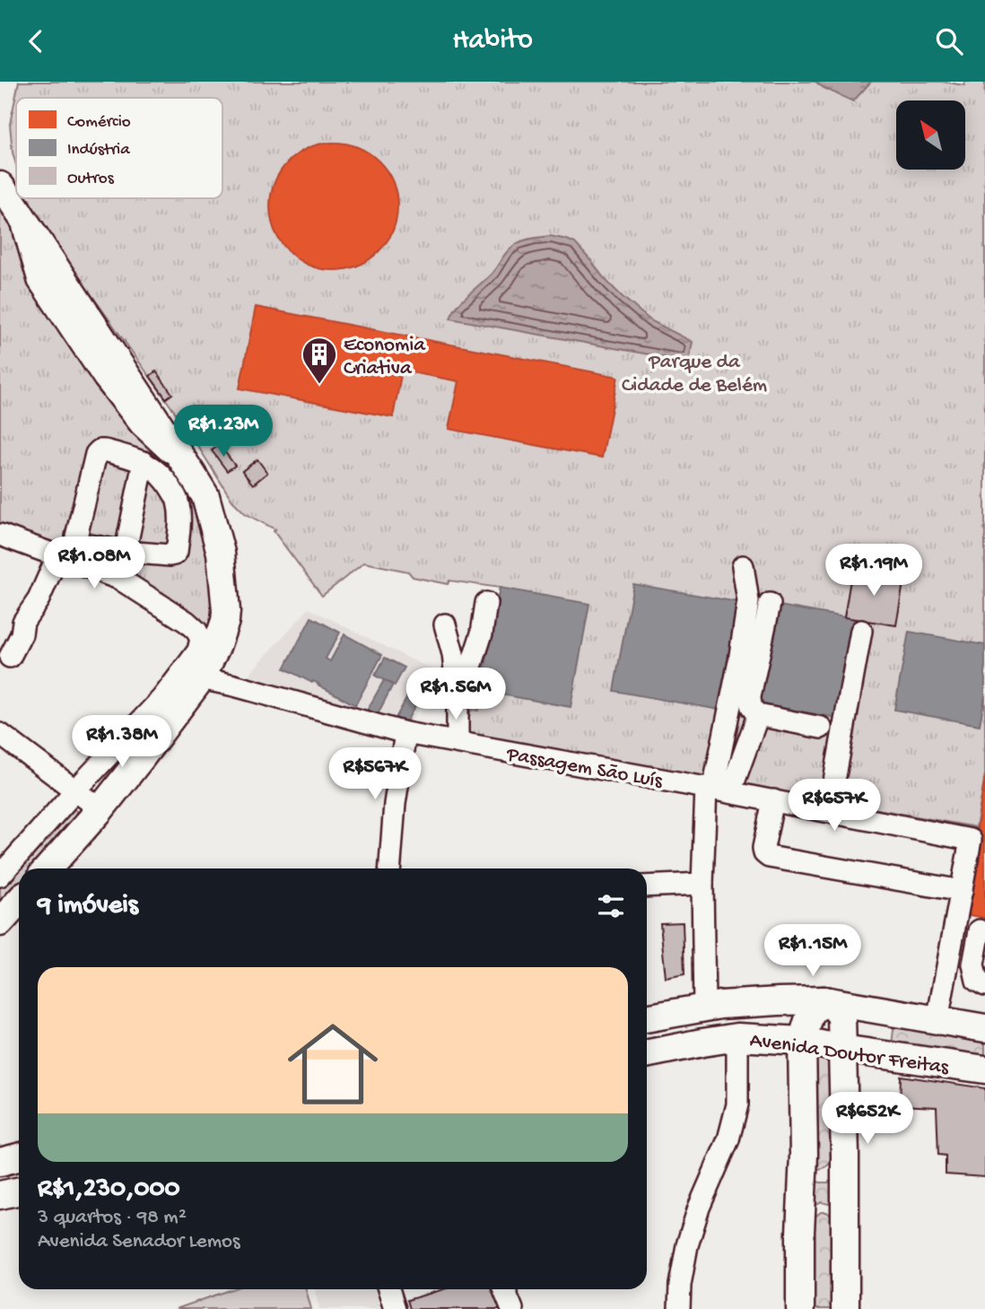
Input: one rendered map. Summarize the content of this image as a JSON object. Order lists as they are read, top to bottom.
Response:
{
  "streets": {
    "main road": ["Avenida Doutor Freitas"],
    "street": ["Passagem São Luís"]
  },
  "parks": ["Parque da Cidade de Belém"],
  "places": {
    "building": ["Economia Criativa"]
  },
  "legend": ["Comércio", "Indústria", "Outros"],
  "north": "top left",
  "page": {
    "header": "Habito",
    "price": [
      "R$1.23M",
      "R$1.08M",
      "R$1.19M",
      "R$1.56M",
      "R$1.38M",
      "R$567K",
      "R$657K",
      "R$1.15M",
      "R$652K"
    ],
    "heading": "9 imóveis",
    "list": [
      {
        "name": "R$1,230,000",
        "note": "3 quartos · 98 m² · Avenida Senador Lemos"
      }
    ]
  }
}
